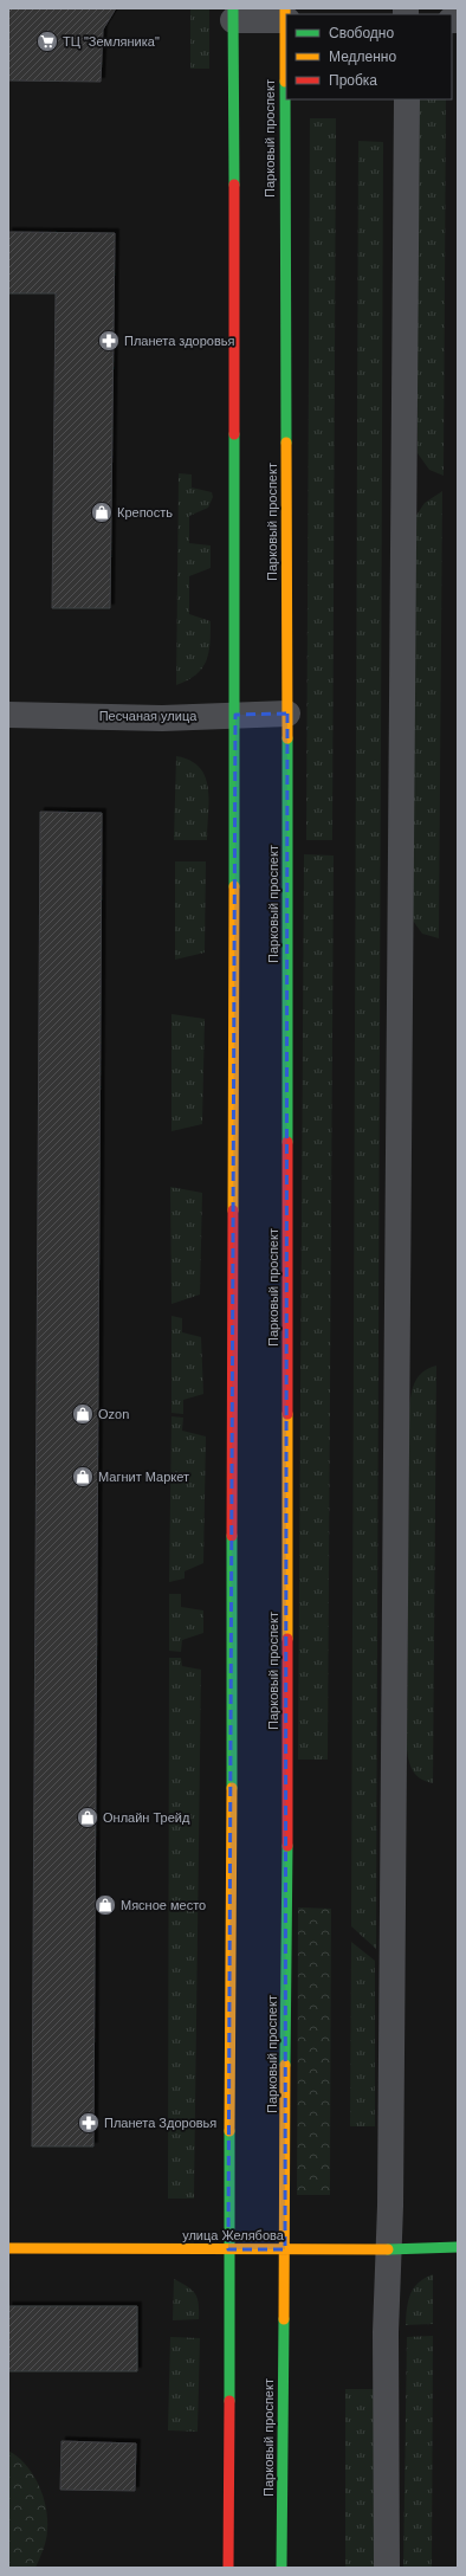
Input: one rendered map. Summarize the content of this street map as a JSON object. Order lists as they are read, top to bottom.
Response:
{
  "streets": {
    "main road": ["Парковый проспект", "улица Желябова"],
    "street": ["Песчаная улица"]
  },
  "crossings": [
    ["Парковый проспект", "Песчаная улица"],
    ["Парковый проспект", "улица Желябова"]
  ],
  "places": {
    "supermarket": ["ТЦ \"Земляника\""],
    "pharmacy": ["Планета здоровья", "Планета Здоровья"],
    "shop": [
      "Крепость",
      "Ozon",
      "Магнит Маркет",
      "Онлайн Трейд",
      "Мясное место"
    ]
  },
  "legend": ["Свободно", "Медленно", "Пробка"]
}
